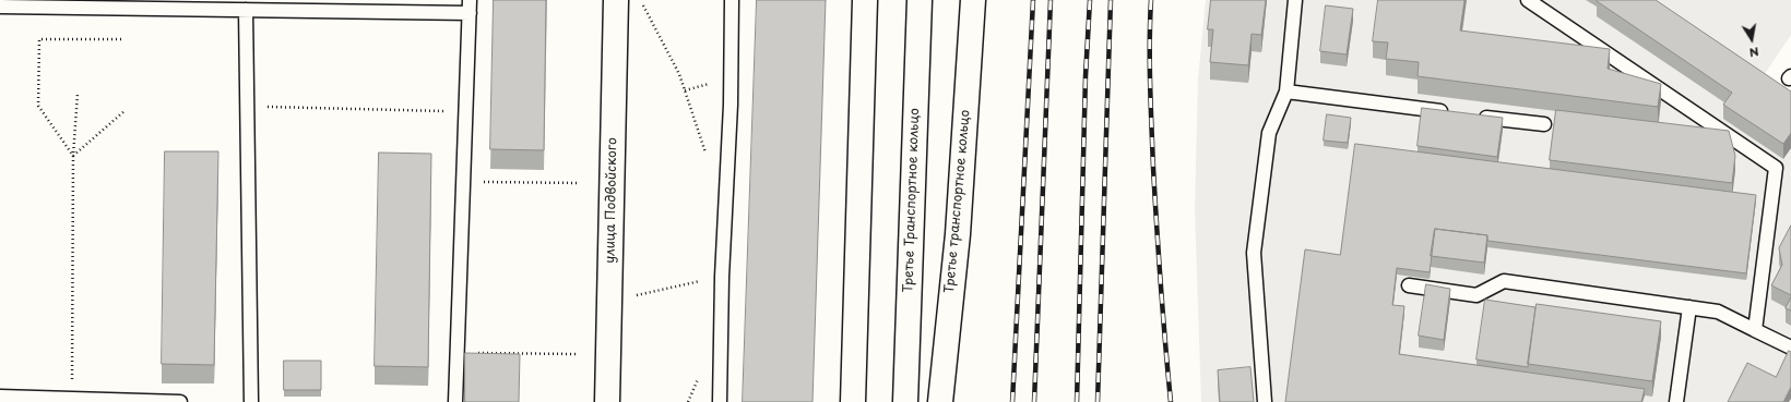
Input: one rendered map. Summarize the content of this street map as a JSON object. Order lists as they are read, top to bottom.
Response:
{
  "streets": {
    "main road": ["улица Подвойского", "Третье Транспортное кольцо", "Третье транспортное кольцо"]
  },
  "north": "bottom"
}
